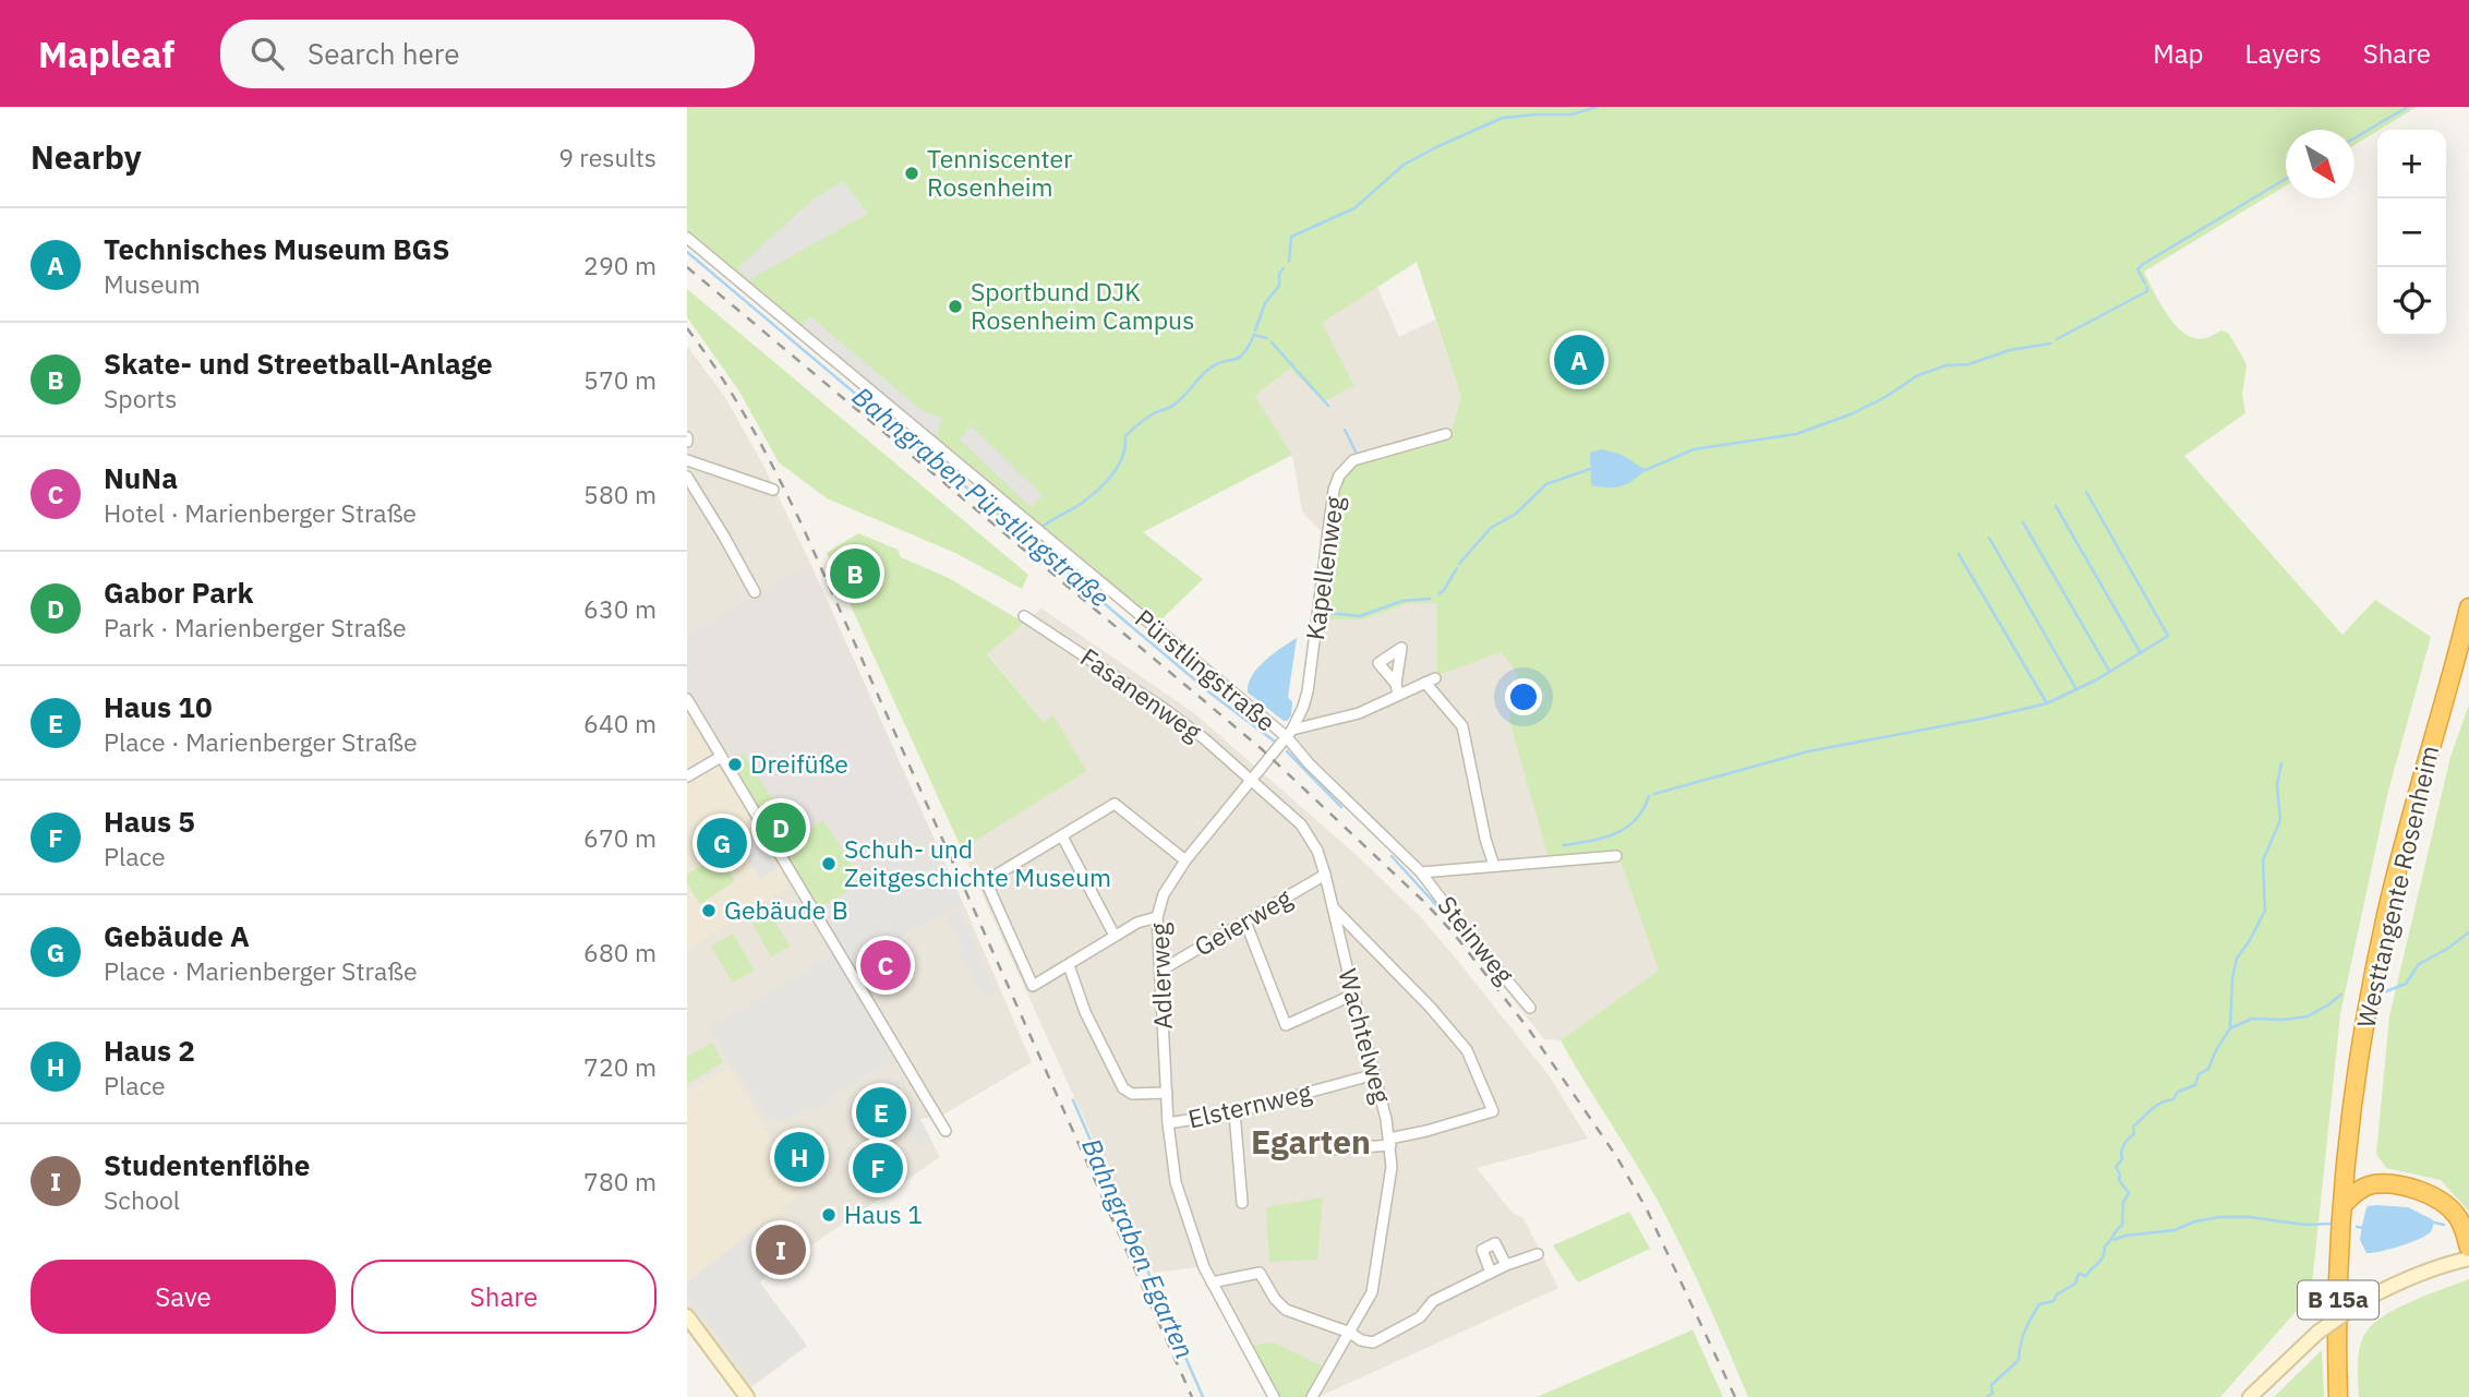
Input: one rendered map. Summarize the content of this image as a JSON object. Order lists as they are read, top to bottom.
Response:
{
  "streets": {
    "highway": ["Westtangente Rosenheim", "B 15a"],
    "street": [
      "Kapellenweg",
      "Pürstlingstraße",
      "Fasanenweg",
      "Geierweg",
      "Steinweg",
      "Adlerweg",
      "Wachtelweg",
      "Elsternweg"
    ]
  },
  "crossings": [
    ["Kapellenweg", "Pürstlingstraße"],
    ["Kapellenweg", "Adlerweg"],
    ["Pürstlingstraße", "Steinweg"],
    ["Pürstlingstraße", "Adlerweg"],
    ["Fasanenweg", "Adlerweg"],
    ["Fasanenweg", "Wachtelweg"],
    ["Geierweg", "Adlerweg"],
    ["Geierweg", "Wachtelweg"],
    ["Adlerweg", "Wachtelweg"],
    ["Adlerweg", "Elsternweg"],
    ["Wachtelweg", "Elsternweg"]
  ],
  "districts": ["Egarten"],
  "water": ["Bahngraben Pürstlingstraße", "Bahngraben Egarten"],
  "places": [
    "Tenniscenter Rosenheim",
    "Sportbund DJK Rosenheim Campus",
    "Dreifüße",
    "Schuh- und Zeitgeschichte Museum",
    "Gebäude B",
    "Haus 1"
  ],
  "north": "bottom right",
  "page": {
    "header": "Mapleaf",
    "search": "Search here",
    "nav": ["Map", "Layers", "Share"],
    "heading": ["Nearby", "9 results"],
    "map_buttons": ["+", "−"],
    "list": [
      {
        "mark": "A",
        "name": "Technisches Museum BGS",
        "note": "Museum",
        "value": "290 m"
      },
      {
        "mark": "B",
        "name": "Skate- und Streetball-Anlage",
        "note": "Sports",
        "value": "570 m"
      },
      {
        "mark": "C",
        "name": "NuNa",
        "note": "Hotel · Marienberger Straße",
        "value": "580 m"
      },
      {
        "mark": "D",
        "name": "Gabor Park",
        "note": "Park · Marienberger Straße",
        "value": "630 m"
      },
      {
        "mark": "E",
        "name": "Haus 10",
        "note": "Place · Marienberger Straße",
        "value": "640 m"
      },
      {
        "mark": "F",
        "name": "Haus 5",
        "note": "Place",
        "value": "670 m"
      },
      {
        "mark": "G",
        "name": "Gebäude A",
        "note": "Place · Marienberger Straße",
        "value": "680 m"
      },
      {
        "mark": "H",
        "name": "Haus 2",
        "note": "Place",
        "value": "720 m"
      },
      {
        "mark": "I",
        "name": "Studentenflöhe",
        "note": "School",
        "value": "780 m"
      }
    ],
    "pins": [
      "A",
      "B",
      "D",
      "G",
      "C",
      "E",
      "H",
      "F",
      "I"
    ],
    "buttons": ["Save", "Share"]
  }
}
